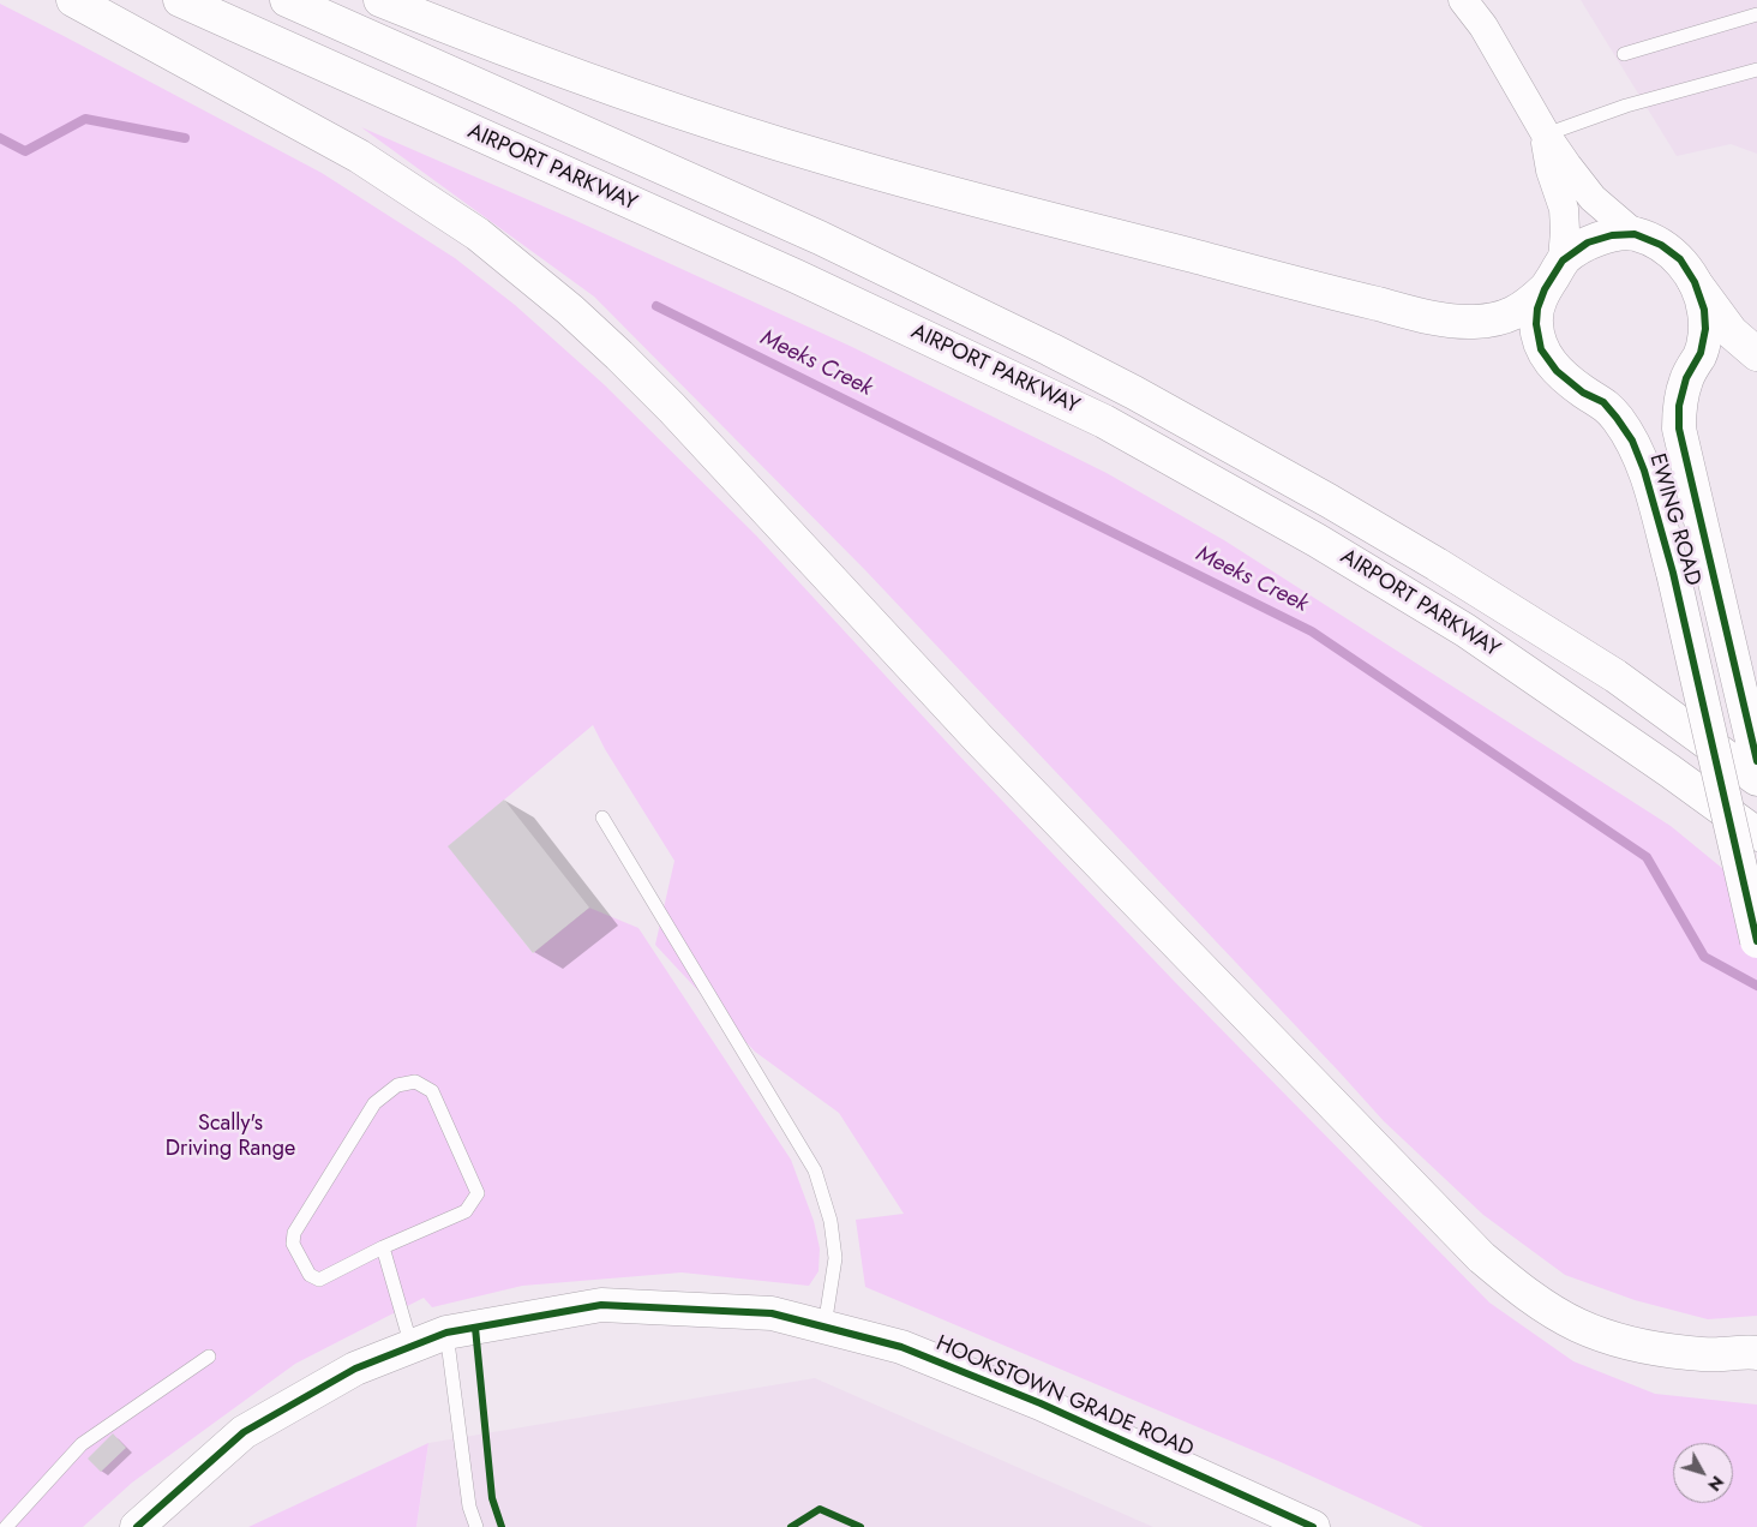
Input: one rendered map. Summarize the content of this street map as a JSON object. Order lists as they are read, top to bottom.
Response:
{
  "streets": {
    "main road": ["AIRPORT PARKWAY", "EWING ROAD", "HOOKSTOWN GRADE ROAD"]
  },
  "water": ["Meeks Creek"],
  "parks": ["Scally's Driving Range"],
  "north": "bottom right"
}
